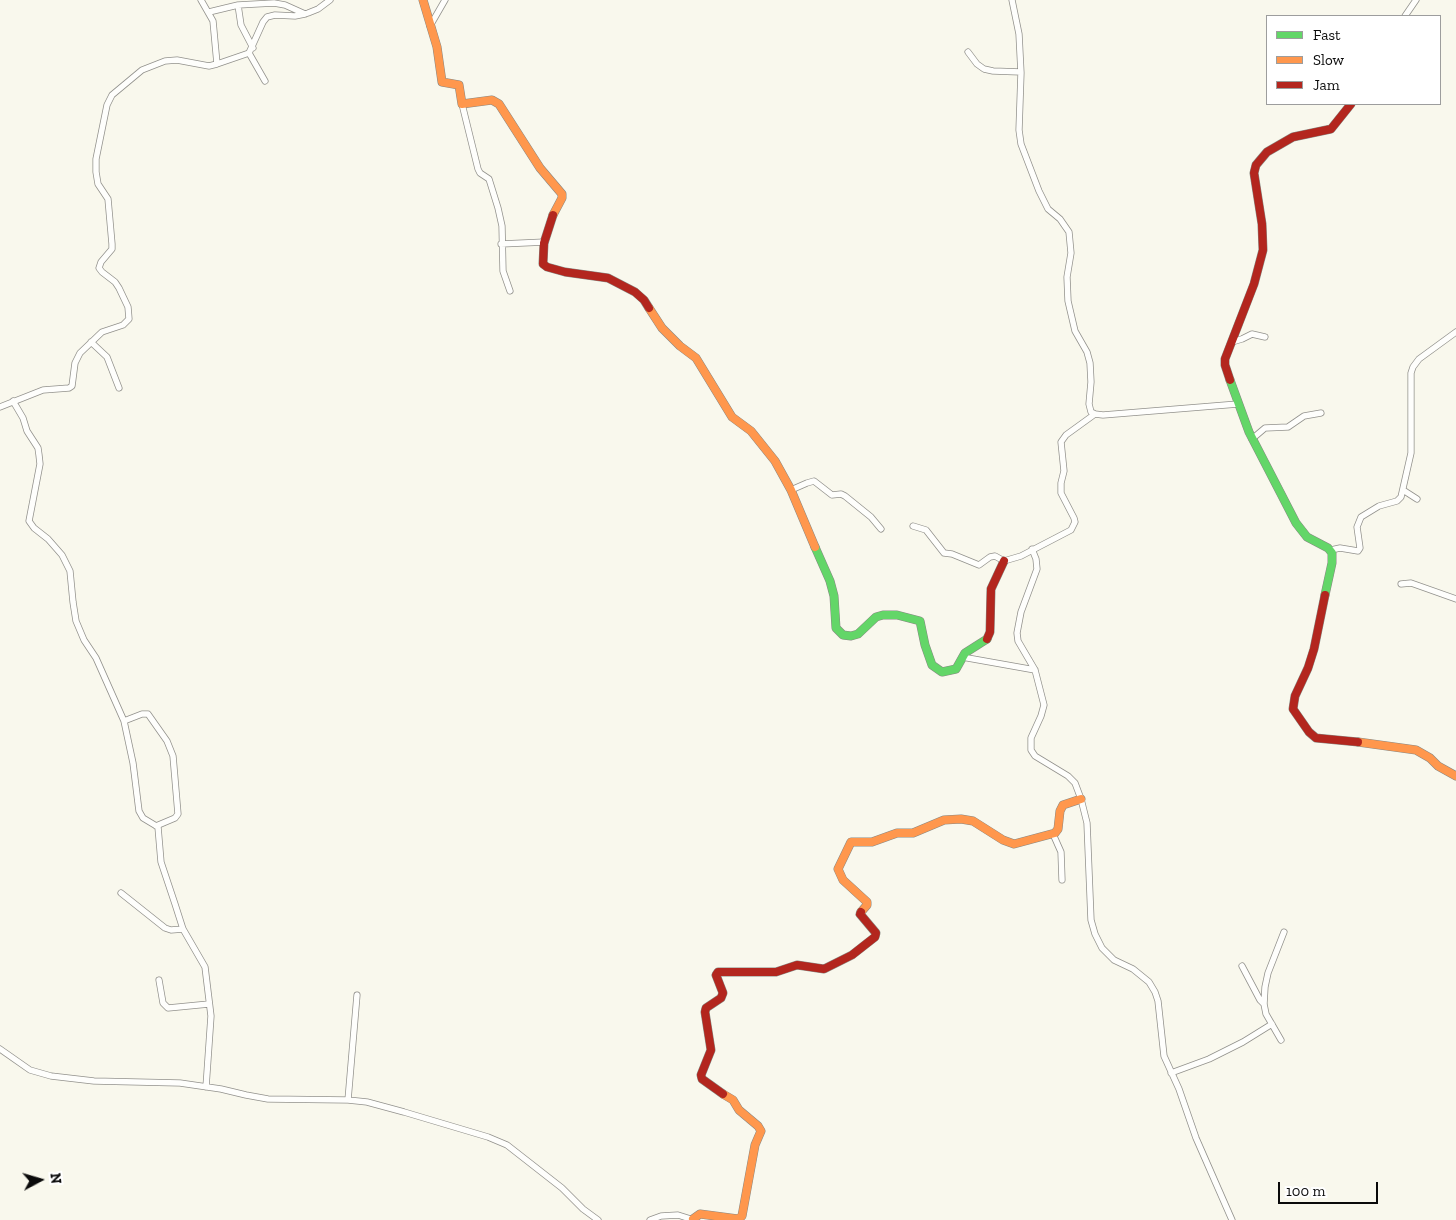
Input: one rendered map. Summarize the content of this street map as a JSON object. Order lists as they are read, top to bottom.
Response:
{
  "legend": ["Fast", "Slow", "Jam"],
  "scale_bar": "100 m",
  "north": "right"
}
